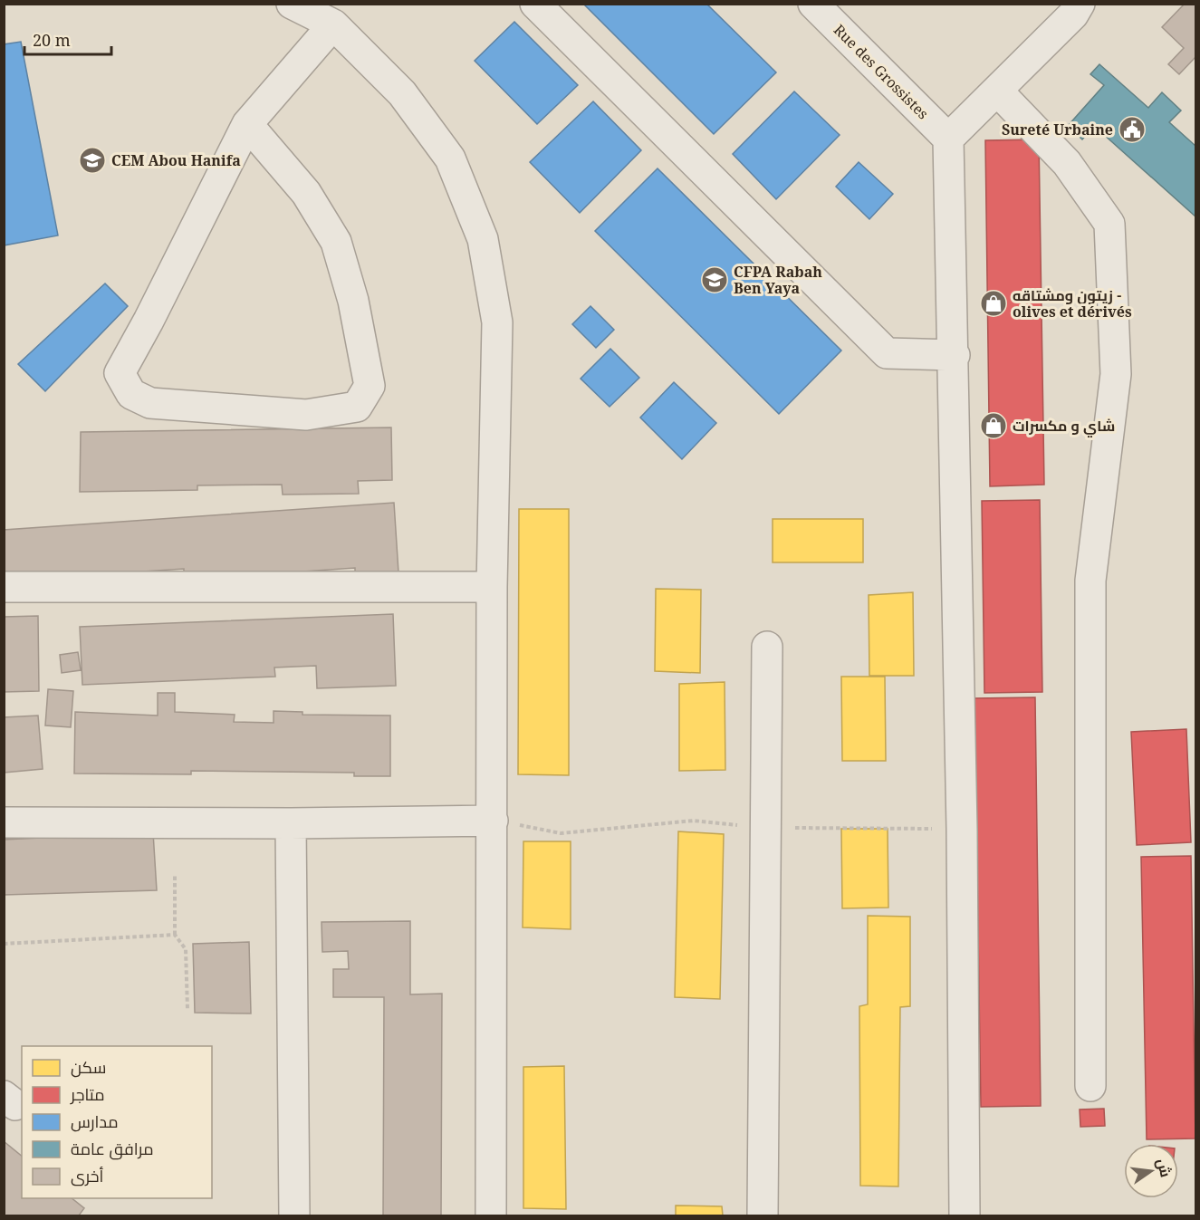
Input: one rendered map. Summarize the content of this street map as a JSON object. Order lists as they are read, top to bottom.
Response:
{
  "streets": {
    "street": ["Rue des Grossistes"]
  },
  "places": {
    "public building": ["Sureté Urbaine"],
    "school or university": ["CEM Abou Hanifa", "CFPA Rabah Ben Yaya"],
    "shop": ["زيتون ومشتاقه - olives et dérivés", "شاي و مكسرات"]
  },
  "legend": [
    "سكن",
    "متاجر",
    "مدارس",
    "مرافق عامة",
    "أخرى"
  ],
  "scale_bar": "20 m",
  "north": "right"
}
